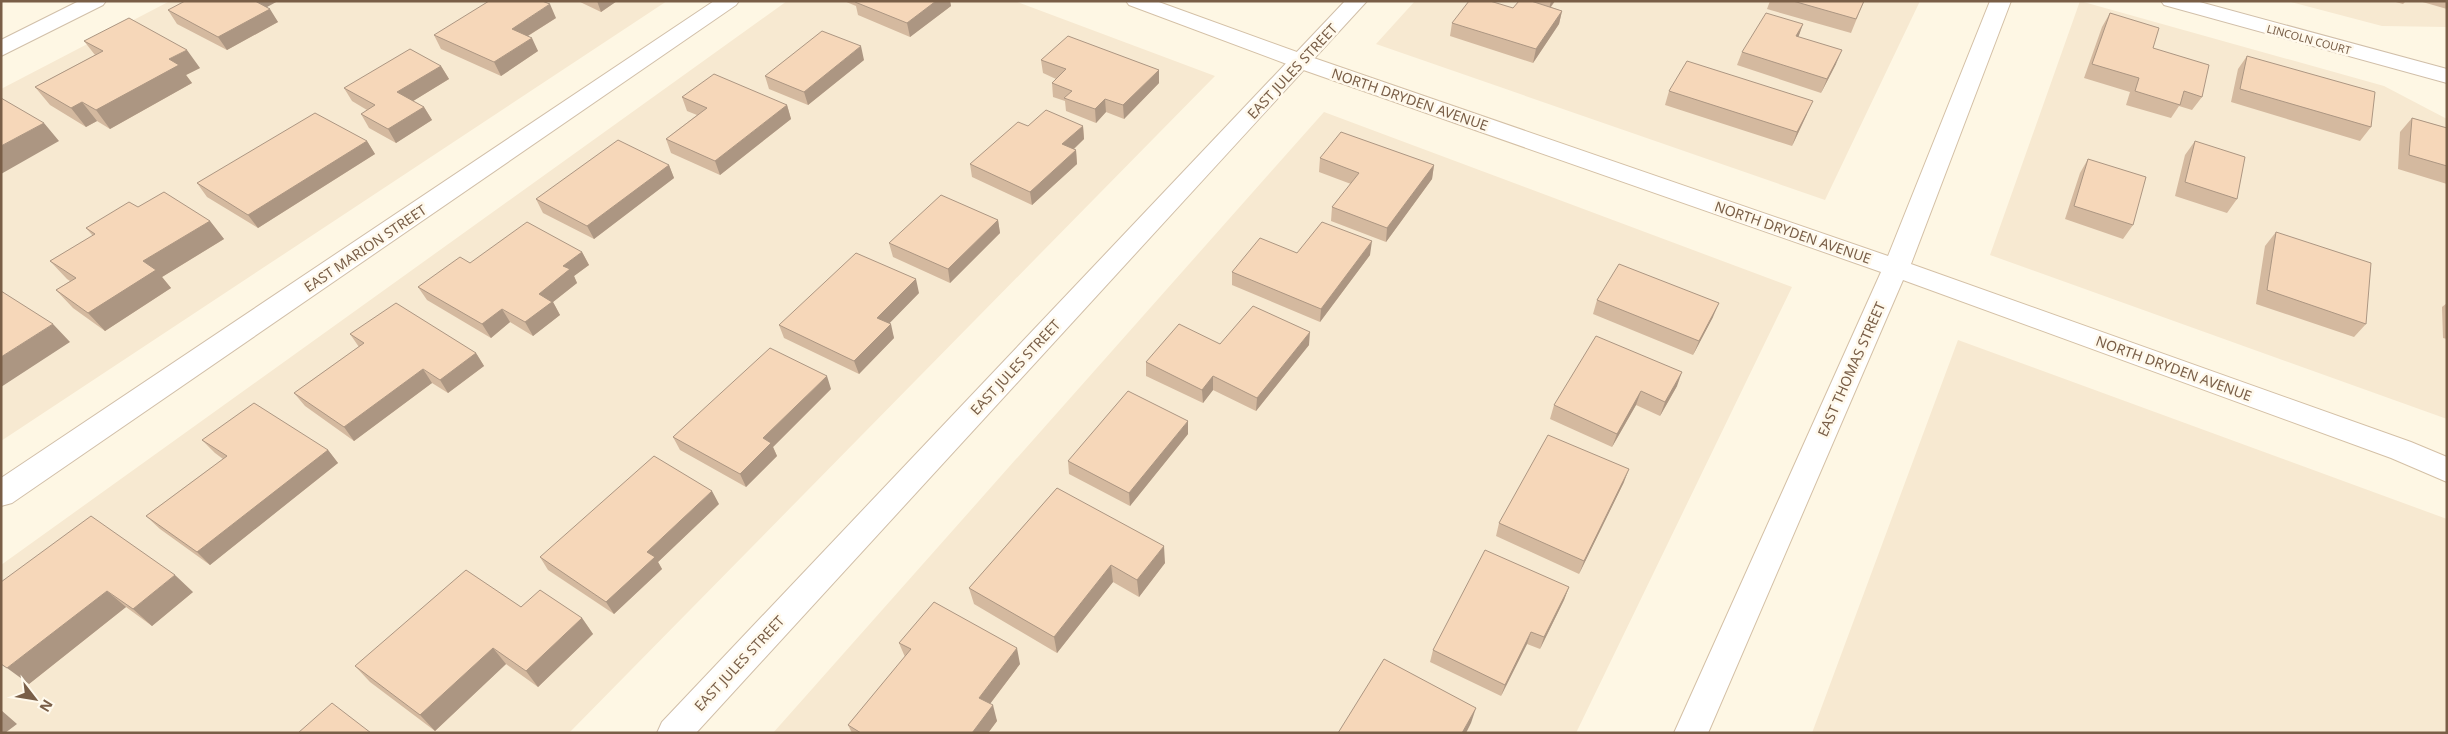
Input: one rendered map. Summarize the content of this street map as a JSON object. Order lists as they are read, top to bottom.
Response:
{
  "streets": {
    "street": [
      "LINCOLN COURT",
      "EAST JULES STREET",
      "NORTH DRYDEN AVENUE",
      "EAST MARION STREET",
      "EAST THOMAS STREET"
    ]
  },
  "crossings": [
    ["EAST JULES STREET", "NORTH DRYDEN AVENUE"],
    ["NORTH DRYDEN AVENUE", "EAST THOMAS STREET"]
  ],
  "north": "bottom right"
}
